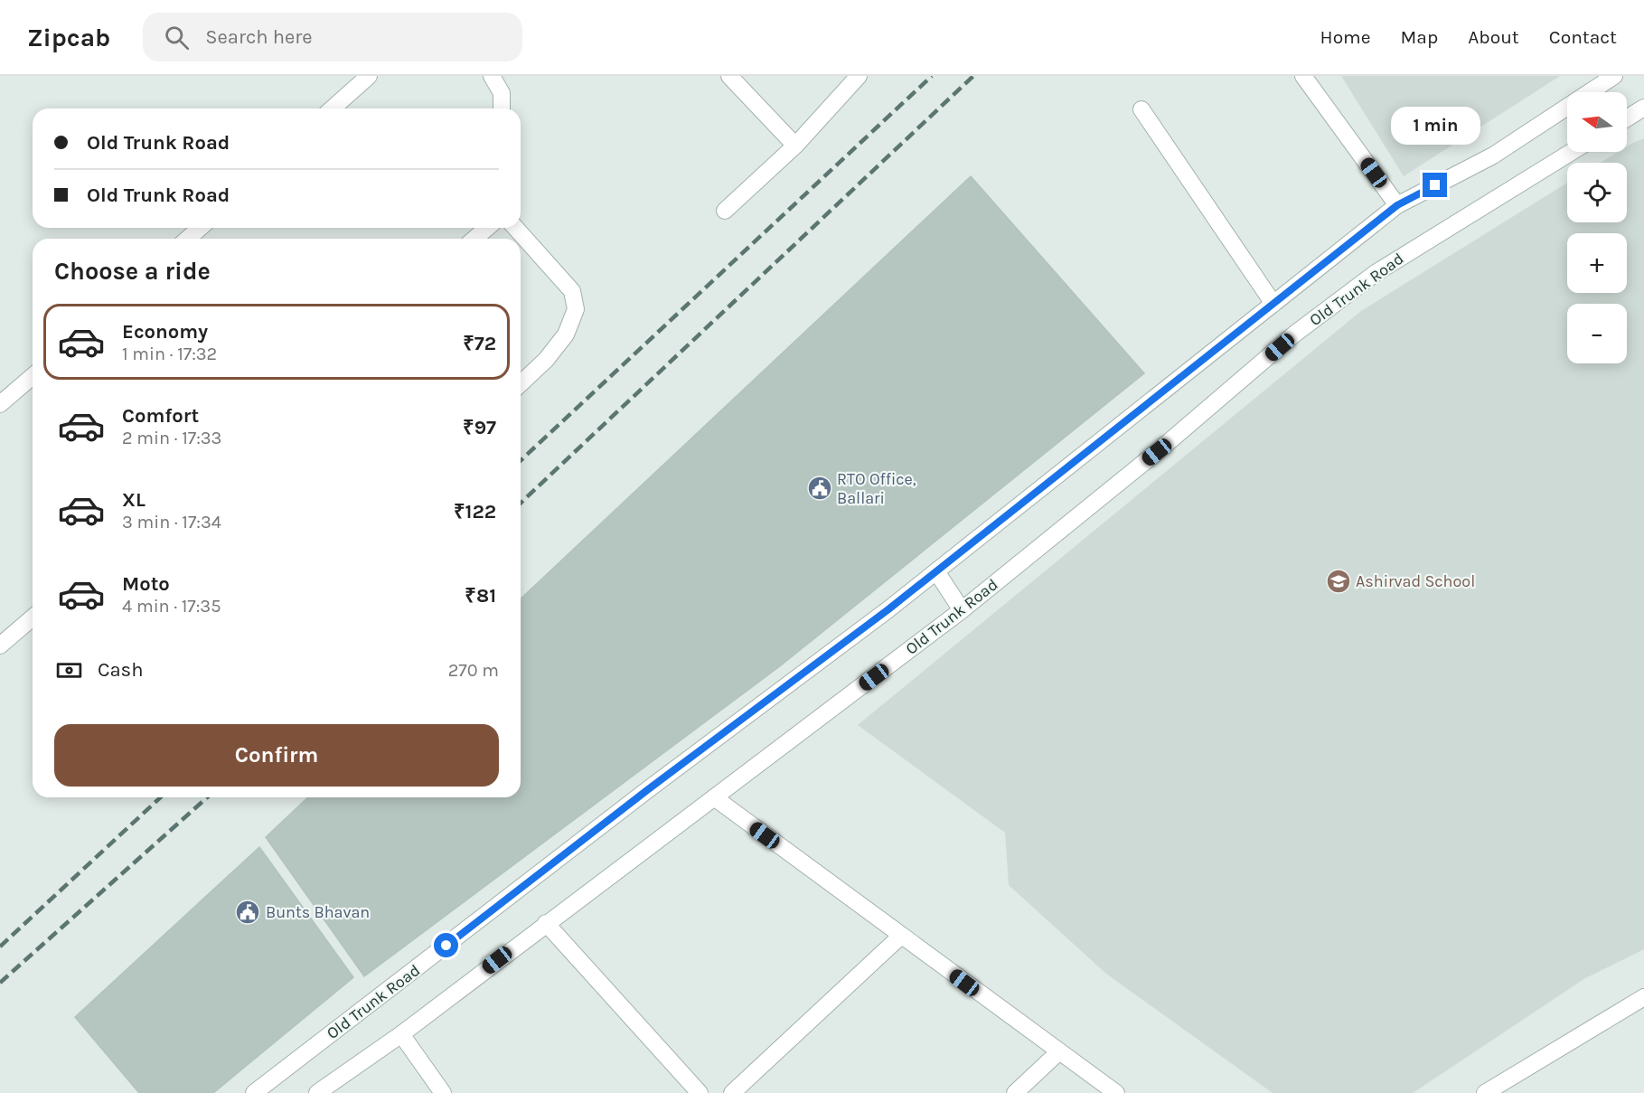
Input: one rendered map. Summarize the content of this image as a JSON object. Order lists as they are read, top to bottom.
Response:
{
  "streets": {
    "street": ["Old Trunk Road"]
  },
  "places": {
    "public building": ["RTO Office, Ballari", "Bunts Bhavan"],
    "school or university": ["Ashirvad School"]
  },
  "north": "left",
  "page": {
    "header": "Zipcab",
    "search": "Search here",
    "nav": [
      "Home",
      "Map",
      "About",
      "Contact"
    ],
    "map_buttons": ["+", "−"],
    "bubble": "1 min",
    "banner": ["Old Trunk Road", "Old Trunk Road"],
    "heading": "Choose a ride",
    "list": [
      {
        "name": "Economy",
        "note": "1 min · 17:32",
        "value": "₹72"
      },
      {
        "name": "Comfort",
        "note": "2 min · 17:33",
        "value": "₹97"
      },
      {
        "name": "XL",
        "note": "3 min · 17:34",
        "value": "₹122"
      },
      {
        "name": "Moto",
        "note": "4 min · 17:35",
        "value": "₹81"
      }
    ],
    "pay": ["Cash", "270 m"],
    "buttons": "Confirm"
  }
}
